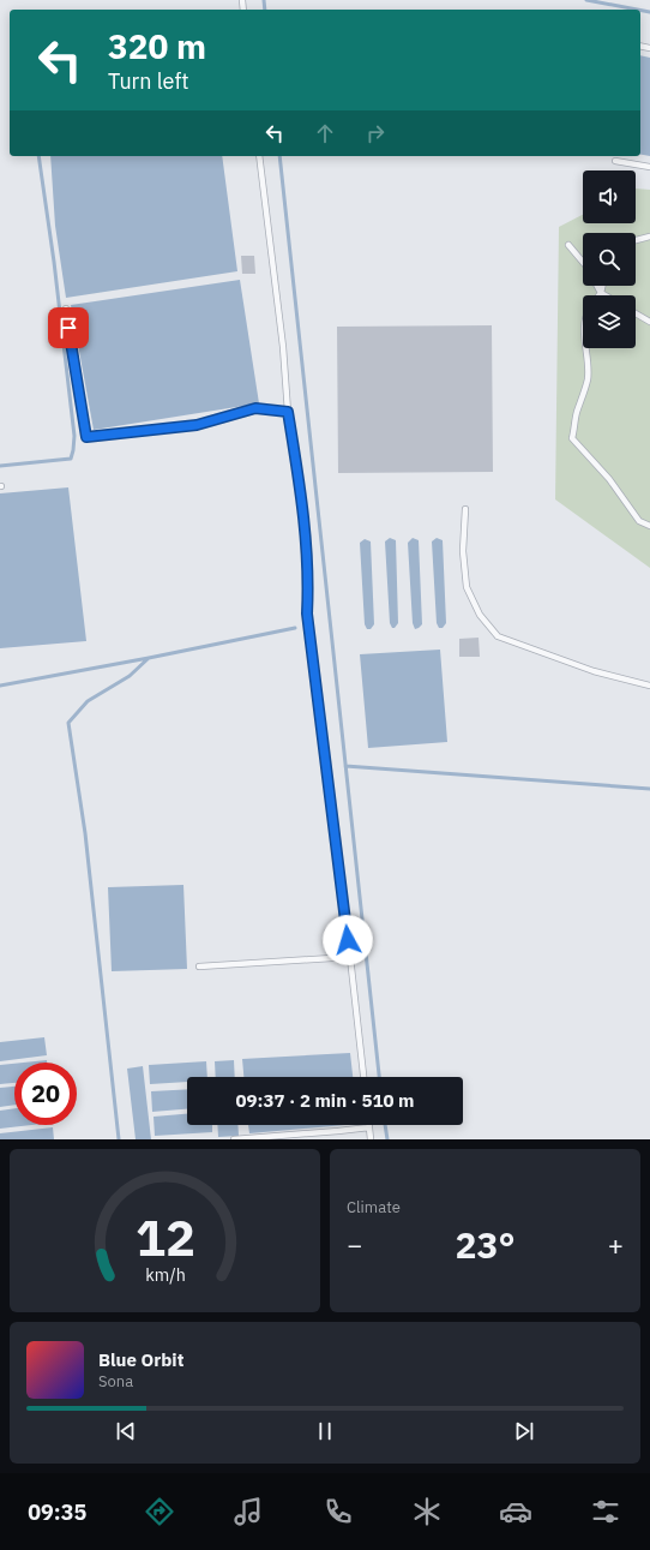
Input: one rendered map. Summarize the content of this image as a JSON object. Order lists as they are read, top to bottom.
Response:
{
  "page": {
    "turn": ["320 m", "Turn left"],
    "limit": "20",
    "trip": "09:37 · 2 min · 510 m",
    "tile": "Climate",
    "heat": ["−", "23°", "+"],
    "song": ["Blue Orbit", "Sona"],
    "tabs": "09:35",
    "gauge": ["12", "km/h"]
  }
}
